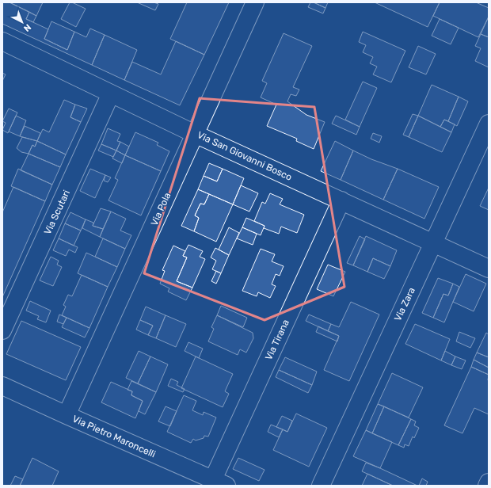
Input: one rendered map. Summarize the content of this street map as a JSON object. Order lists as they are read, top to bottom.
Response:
{
  "streets": {
    "street": [
      "Via San Giovanni Bosco",
      "Via Pola",
      "Via Scutari",
      "Via Zara",
      "Via Tirana",
      "Via Pietro Maroncelli"
    ]
  },
  "crossings": [
    ["Via San Giovanni Bosco", "Via Pola"],
    ["Via San Giovanni Bosco", "Via Scutari"],
    ["Via San Giovanni Bosco", "Via Zara"],
    ["Via San Giovanni Bosco", "Via Tirana"],
    ["Via Pola", "Via Pietro Maroncelli"],
    ["Via Tirana", "Via Pietro Maroncelli"]
  ],
  "north": "bottom right"
}
